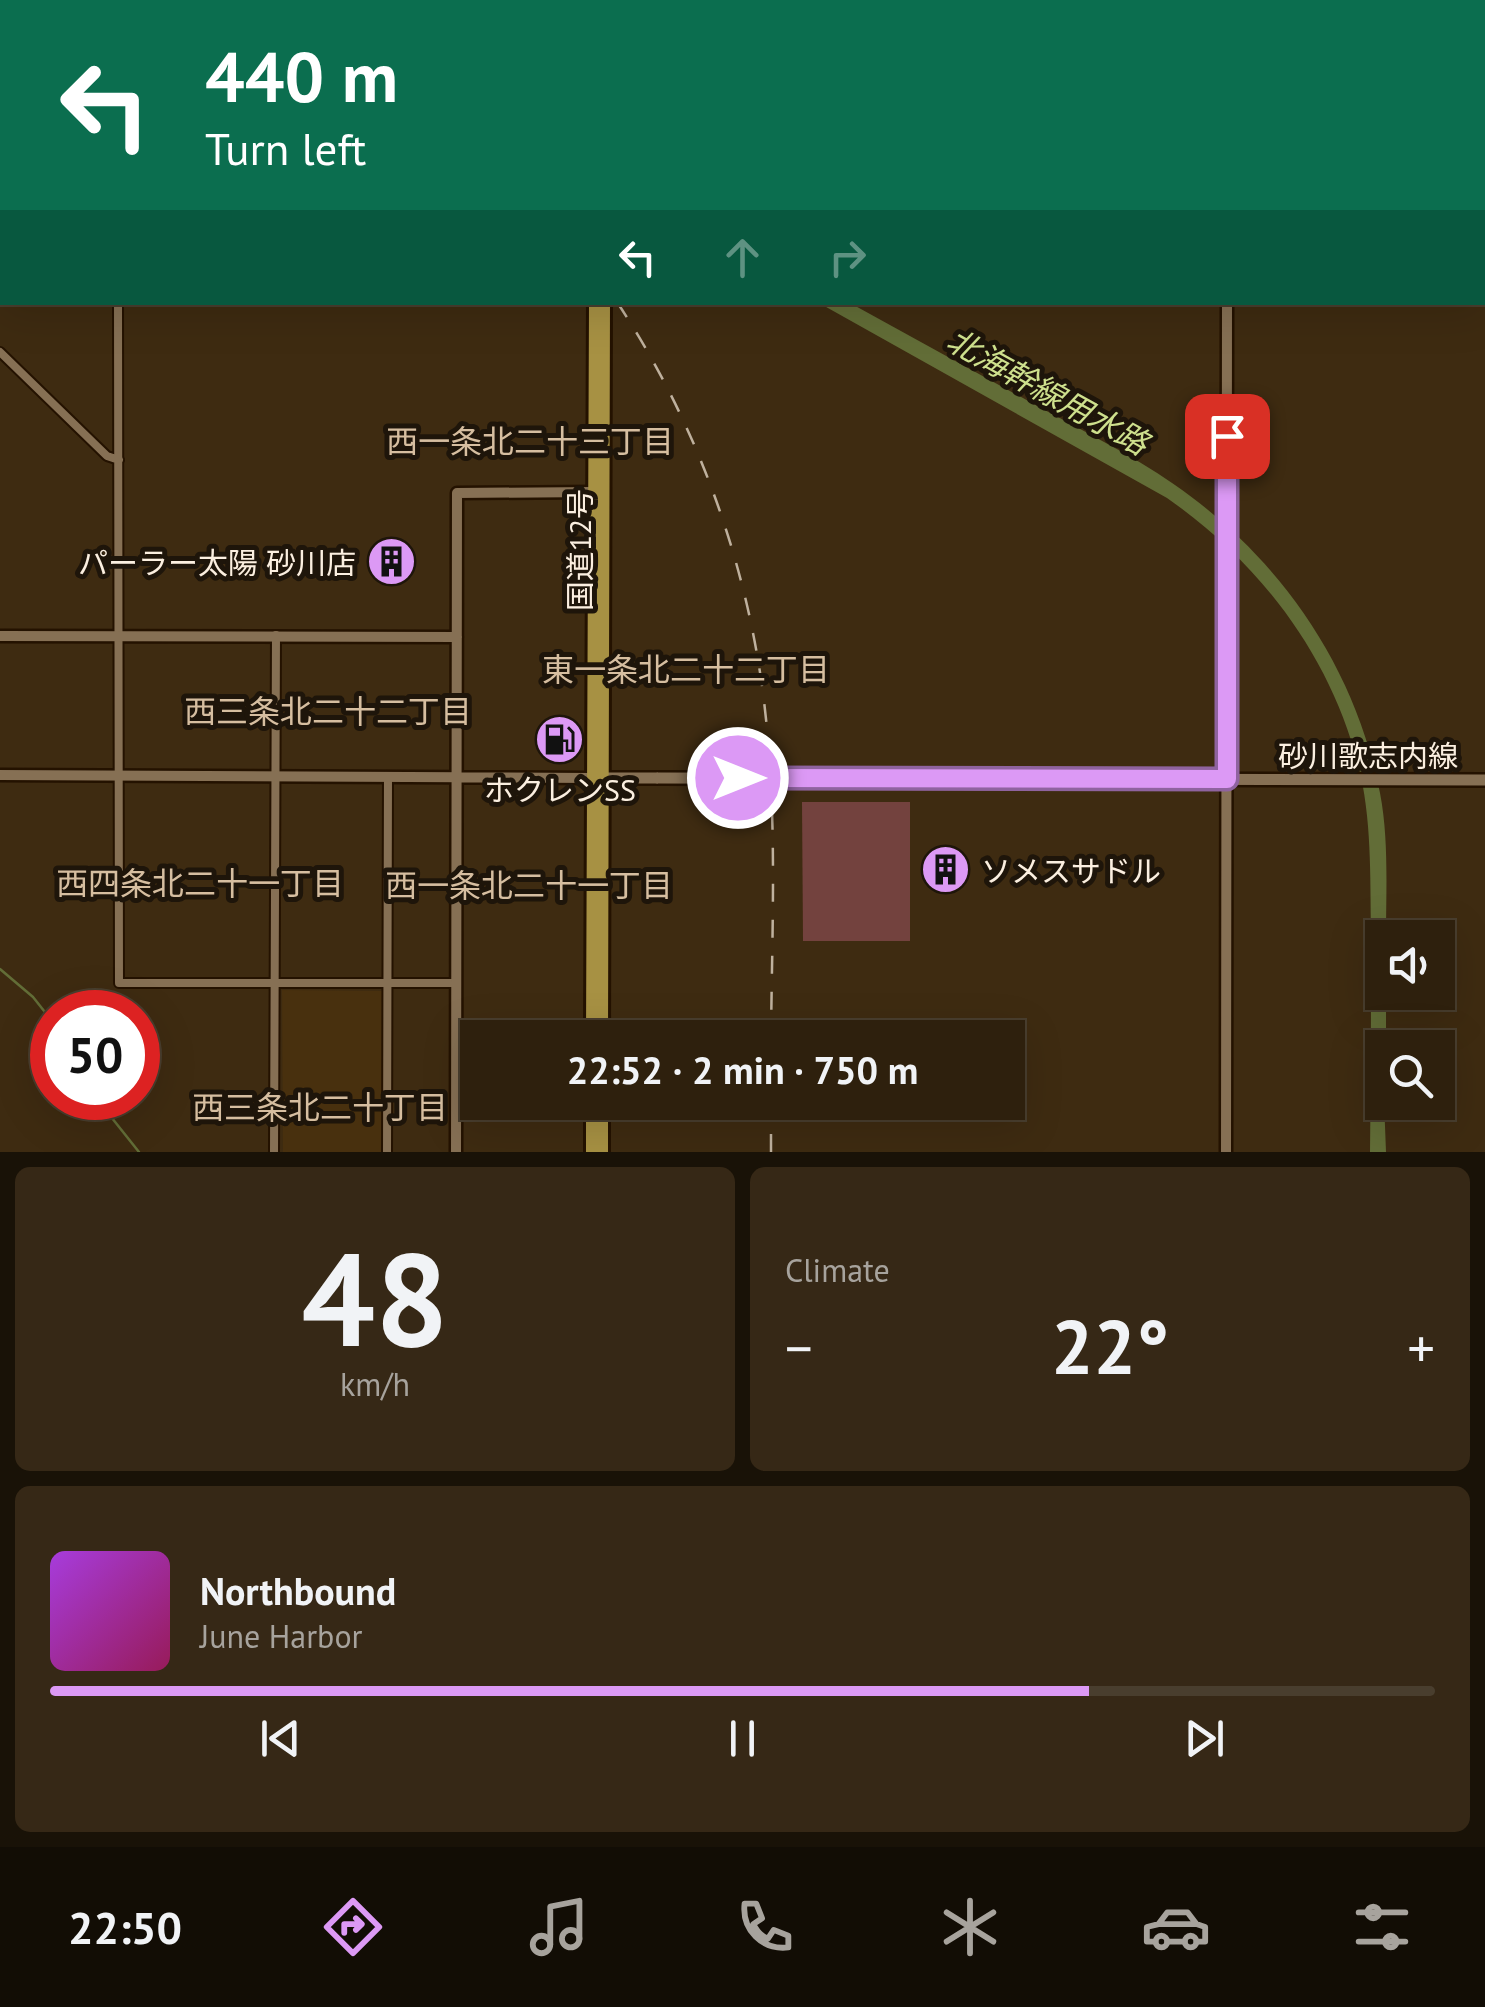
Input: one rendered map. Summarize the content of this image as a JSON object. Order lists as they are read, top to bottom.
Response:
{
  "streets": {
    "highway": ["国道12号"],
    "main road": ["砂川歌志内線"]
  },
  "crossings": [
    ["国道12号", "砂川歌志内線"]
  ],
  "districts": [
    "西一条北二十三丁目",
    "東一条北二十二丁目",
    "西三条北二十二丁目",
    "西四条北二十一丁目",
    "西一条北二十一丁目",
    "西三条北二十丁目"
  ],
  "water": ["北海幹線用水路"],
  "places": {
    "building": ["パーラー太陽 砂川店", "ソメスサドル"],
    "fuel station": ["ホクレンSS"]
  },
  "page": {
    "turn": ["440 m", "Turn left"],
    "limit": "50",
    "trip": "22:52 · 2 min · 750 m",
    "tile": [
      ["48", "km/h"],
      "Climate"
    ],
    "heat": ["−", "22°", "+"],
    "song": ["Northbound", "June Harbor"],
    "tabs": "22:50"
  }
}
